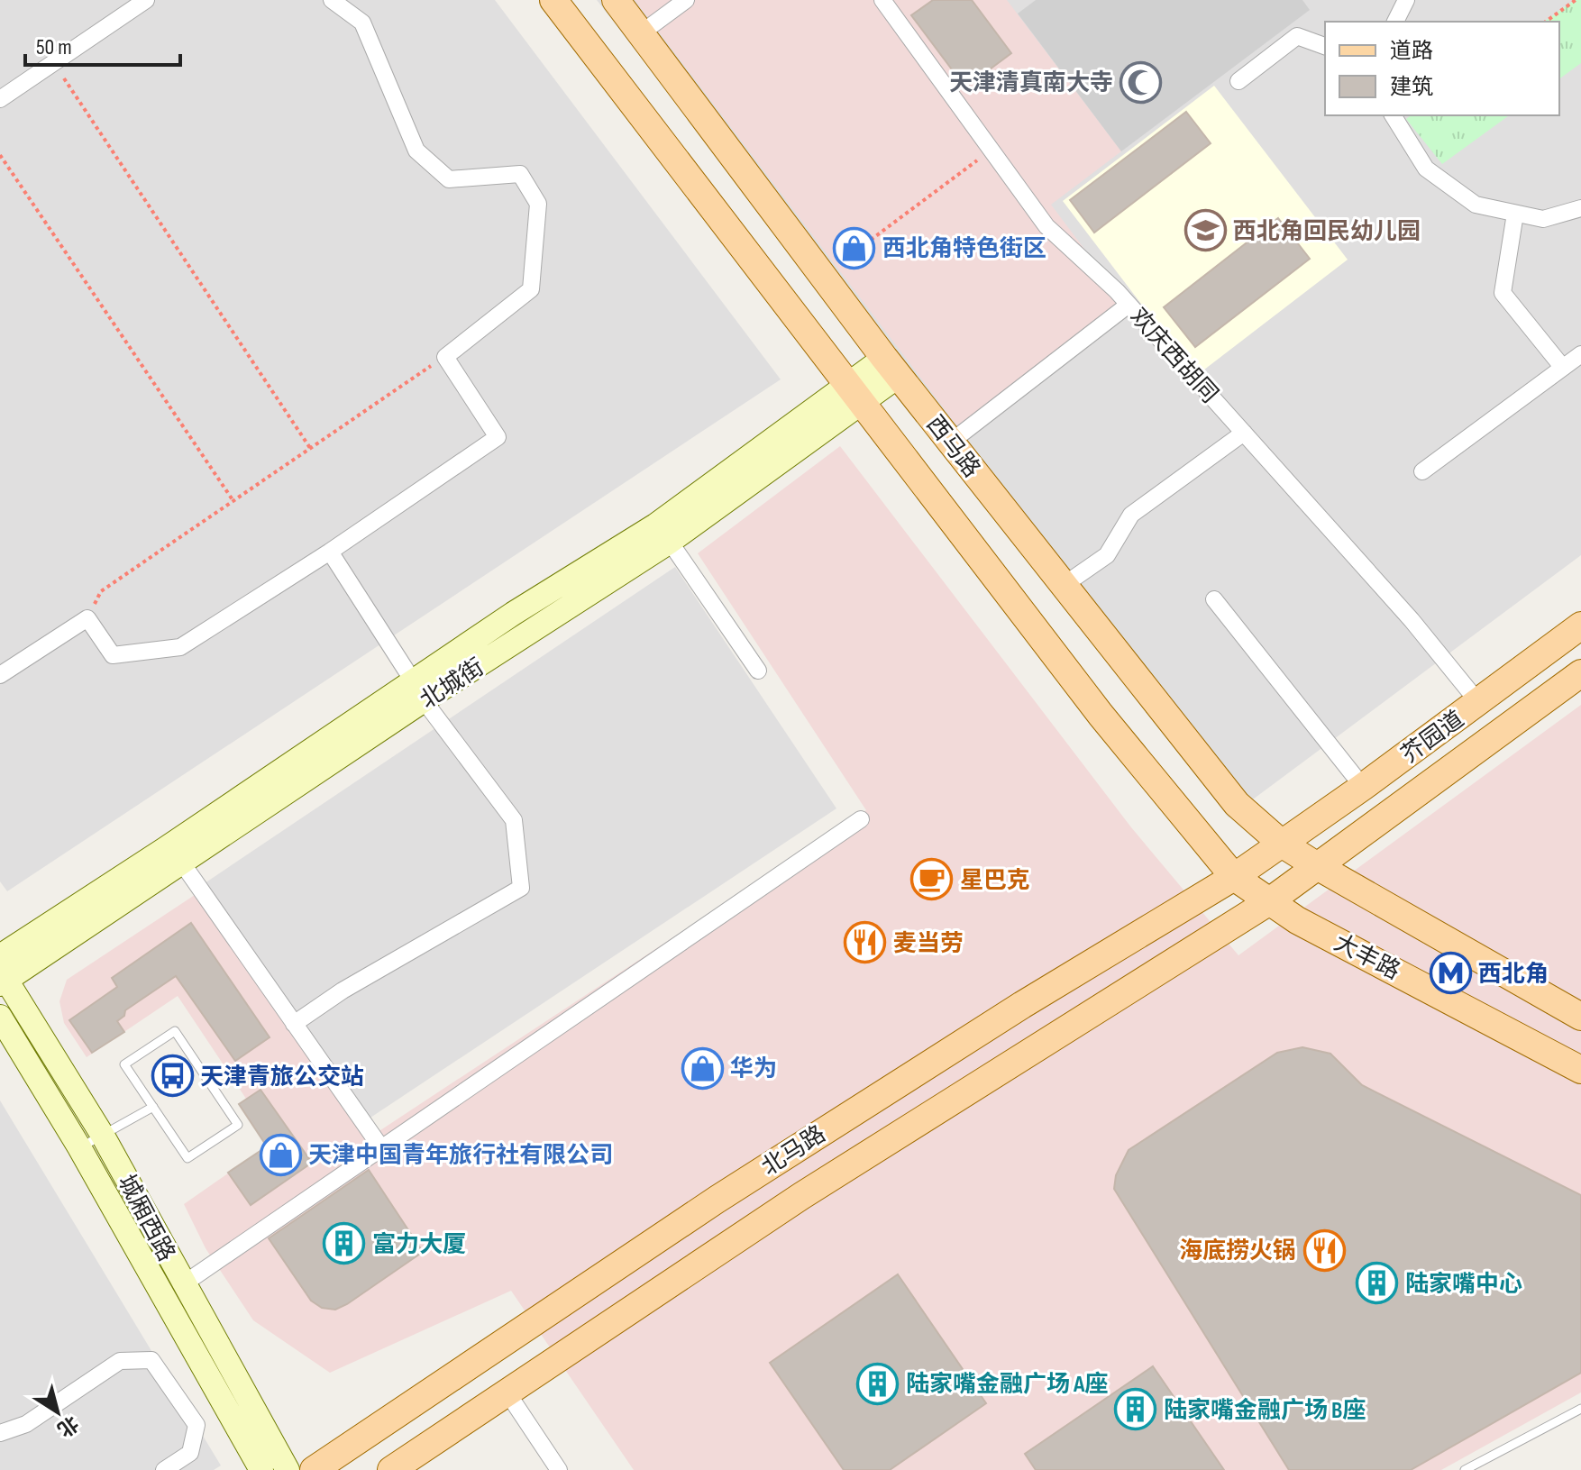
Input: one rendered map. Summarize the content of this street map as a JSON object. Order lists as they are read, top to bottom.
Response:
{
  "streets": {
    "main road": [
      "西马路",
      "芥园道",
      "大丰路",
      "北马路"
    ],
    "street": ["欢庆西胡同", "北城街", "城厢西路"]
  },
  "crossings": [
    ["欢庆西胡同", "芥园道"],
    ["西马路", "北城街"],
    ["西马路", "芥园道"],
    ["西马路", "大丰路"],
    ["西马路", "北马路"],
    ["北城街", "城厢西路"],
    ["芥园道", "北马路"],
    ["大丰路", "北马路"]
  ],
  "places": {
    "mosque": ["天津清真南大寺"],
    "school or university": ["西北角回民幼儿园"],
    "shop": ["西北角特色街区", "华为", "天津中国青年旅行社有限公司"],
    "cafe": ["星巴克"],
    "restaurant": ["麦当劳", "海底捞火锅"],
    "metro station": ["西北角"],
    "bus stop": ["天津青旅公交站"],
    "building": [
      "富力大厦",
      "陆家嘴中心",
      "陆家嘴金融广场 A座",
      "陆家嘴金融广场 B座"
    ]
  },
  "legend": ["道路", "建筑"],
  "scale_bar": "50 m",
  "north": "bottom right"
}
